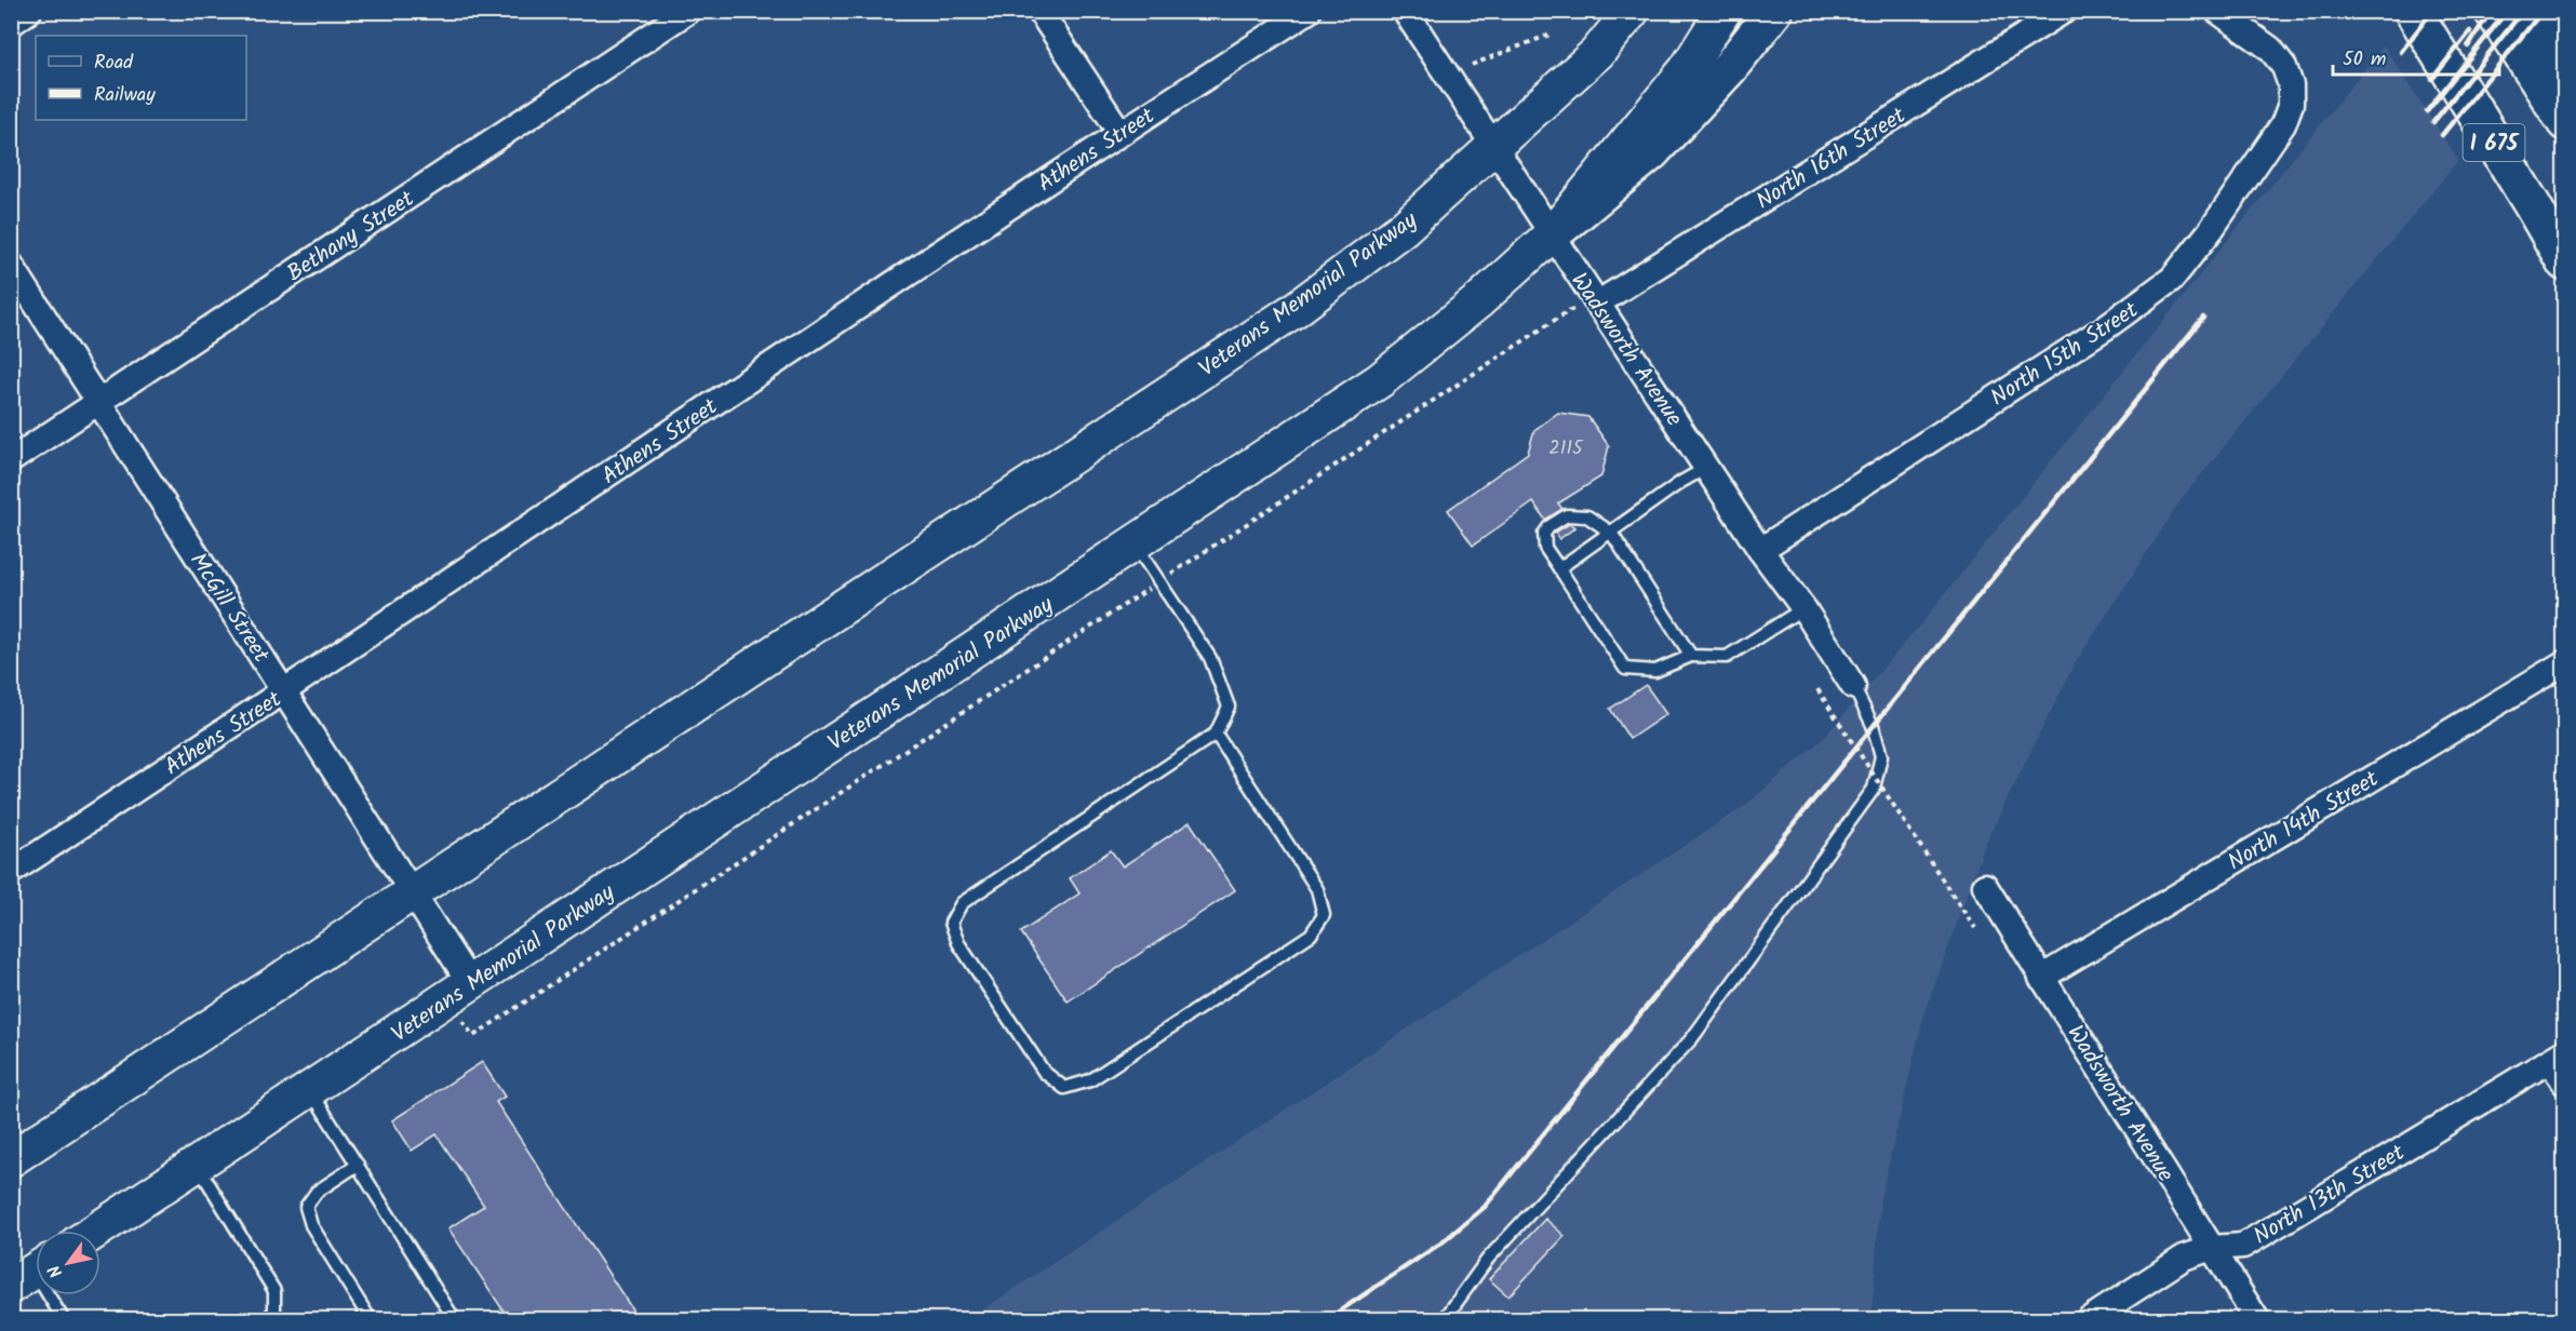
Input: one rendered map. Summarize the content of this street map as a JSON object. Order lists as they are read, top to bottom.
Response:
{
  "streets": {
    "highway": ["I 675"],
    "street": [
      "Athens Street",
      "North 16th Street",
      "Bethany Street",
      "Veterans Memorial Parkway",
      "Wadsworth Avenue",
      "North 15th Street",
      "McGill Street",
      "North 14th Street",
      "North 13th Street"
    ]
  },
  "crossings": [
    ["Athens Street", "McGill Street"],
    ["North 16th Street", "Wadsworth Avenue"],
    ["Bethany Street", "McGill Street"],
    ["Veterans Memorial Parkway", "Wadsworth Avenue"],
    ["Veterans Memorial Parkway", "McGill Street"],
    ["Wadsworth Avenue", "North 15th Street"],
    ["Wadsworth Avenue", "North 14th Street"],
    ["Wadsworth Avenue", "North 13th Street"]
  ],
  "house_numbers": ["2115"],
  "legend": ["Road", "Railway"],
  "scale_bar": "50 m",
  "north": "bottom left"
}
